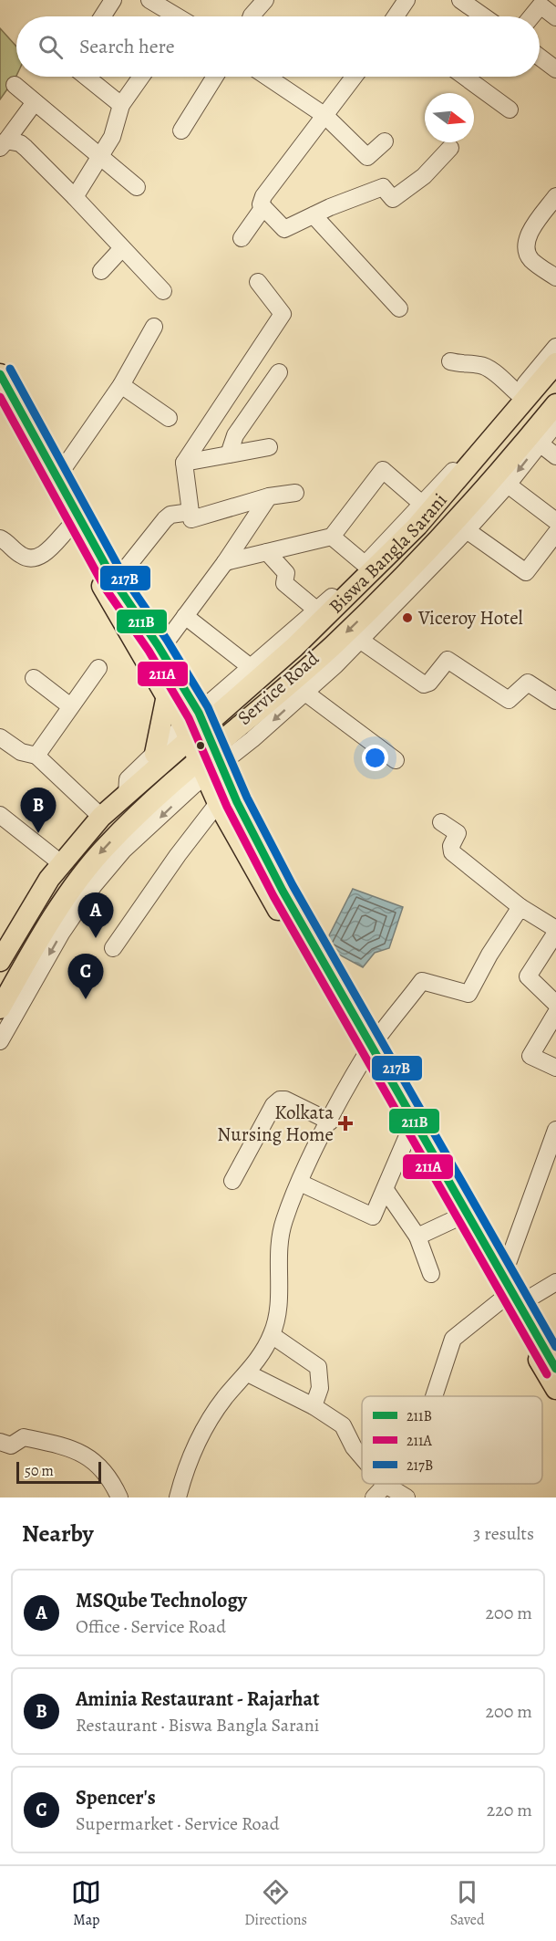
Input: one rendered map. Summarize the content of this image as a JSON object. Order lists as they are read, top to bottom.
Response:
{
  "streets": {
    "main road": ["Biswa Bangla Sarani"],
    "street": ["Service Road"]
  },
  "crossings": [
    ["Biswa Bangla Sarani", "Service Road"]
  ],
  "places": {
    "other": ["Viceroy Hotel"],
    "health": ["Kolkata Nursing Home"]
  },
  "lines": ["transit line 217B", "transit line 211B", "transit line 211A"],
  "legend": ["211B", "211A", "217B"],
  "scale_bar": "50 m",
  "north": "right",
  "page": {
    "search": "Search here",
    "pins": ["B", "A", "C"],
    "scale": "50 m",
    "heading": ["Nearby", "3 results"],
    "list": [
      {
        "mark": "A",
        "name": "MSQube Technology",
        "note": "Office · Service Road",
        "value": "200 m"
      },
      {
        "mark": "B",
        "name": "Aminia Restaurant - Rajarhat",
        "note": "Restaurant · Biswa Bangla Sarani",
        "value": "200 m"
      },
      {
        "mark": "C",
        "name": "Spencer's",
        "note": "Supermarket · Service Road",
        "value": "220 m"
      }
    ],
    "nav": ["Map", "Directions", "Saved"]
  }
}
